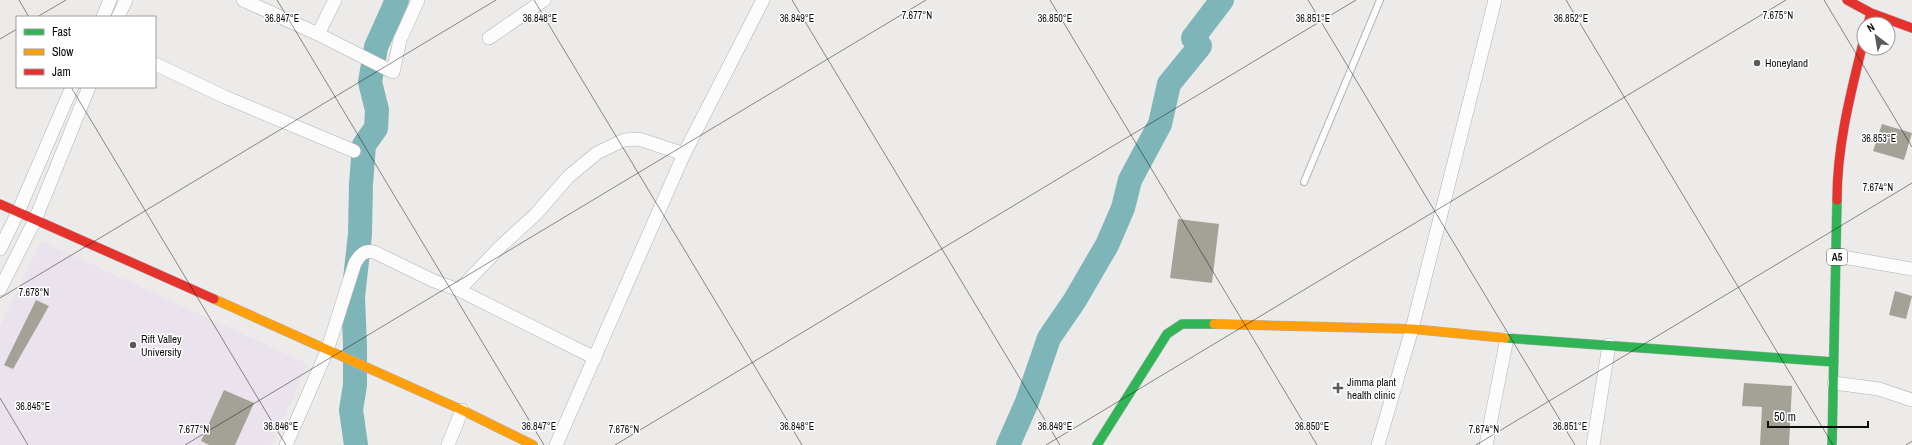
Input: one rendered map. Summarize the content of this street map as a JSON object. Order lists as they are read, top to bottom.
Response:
{
  "streets": {
    "main road": ["A5"]
  },
  "places": {
    "other": ["Honeyland", "Rift Valley University"],
    "health": ["Jimma plant health clinic"]
  },
  "legend": ["Fast", "Slow", "Jam"],
  "scale_bar": "50 m",
  "north": "top left",
  "coordinates": [
    "7.677°N",
    "7.675°N",
    "36.851°E",
    "36.847°E",
    "36.848°E",
    "36.849°E",
    "36.850°E",
    "36.852°E",
    "36.853°E",
    "7.674°N",
    "7.678°N",
    "36.845°E",
    "36.846°E",
    "7.676°N"
  ]
}
